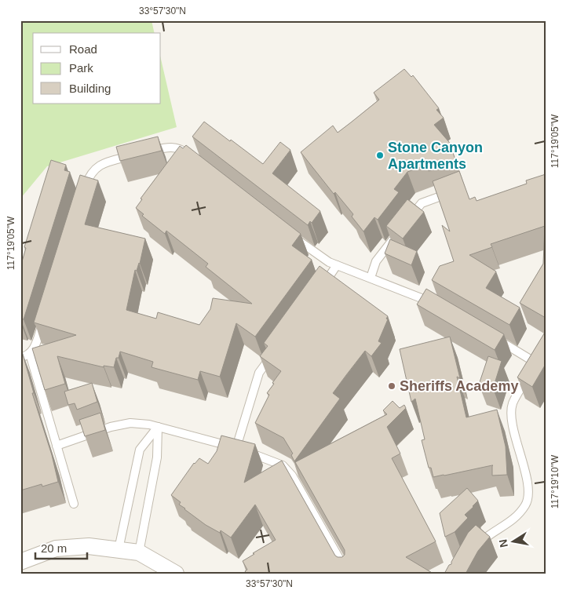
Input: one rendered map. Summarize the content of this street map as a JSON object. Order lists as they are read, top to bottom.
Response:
{
  "places": ["Stone Canyon Apartments", "Sheriffs Academy"],
  "legend": ["Road", "Park", "Building"],
  "scale_bar": "20 m",
  "north": "left",
  "coordinates": ["33°57'30\"N", "117°19'05\"W", "117°19'10\"W"]
}
